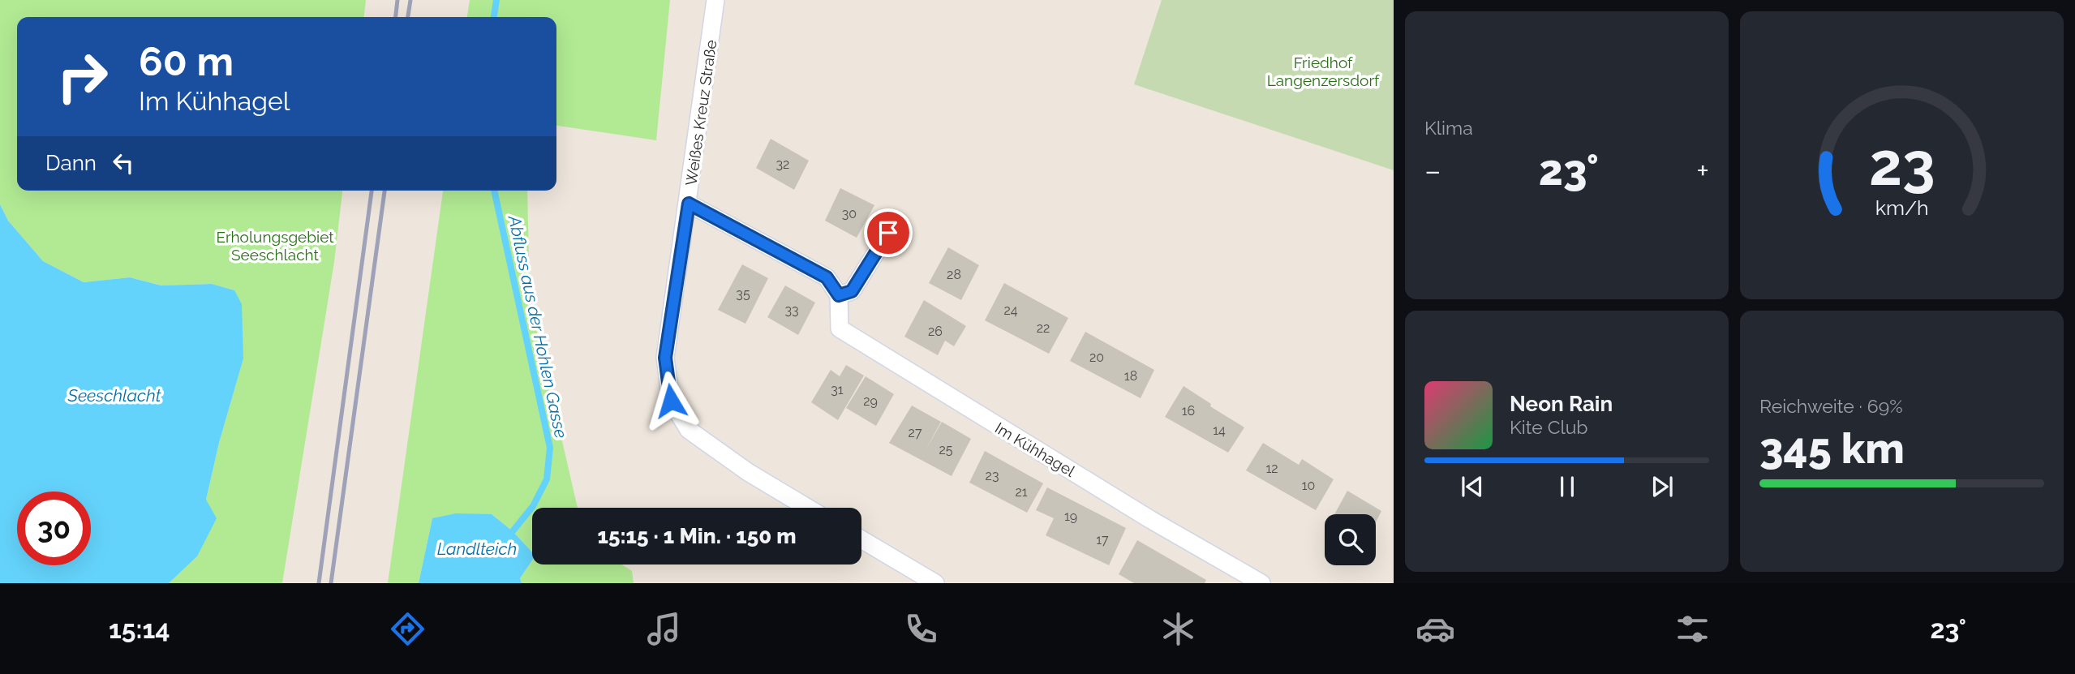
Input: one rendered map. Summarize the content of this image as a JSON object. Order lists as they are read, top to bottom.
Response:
{
  "streets": {
    "street": ["Weißes Kreuz Straße", "Im Kühhagel"]
  },
  "water": ["Abfluss aus der Hohlen Gasse", "Seeschlacht", "Landlteich"],
  "parks": ["Friedhof Langenzersdorf", "Erholungsgebiet Seeschlacht"],
  "house_numbers": [
    "32",
    "30",
    "28",
    "35",
    "33",
    "24",
    "22",
    "26",
    "20",
    "18",
    "31",
    "29",
    "16",
    "14",
    "27",
    "25",
    "12",
    "23",
    "10",
    "21",
    "19",
    "17"
  ],
  "page": {
    "tile": [
      "Klima",
      ["Reichweite · 69%", "345 km"]
    ],
    "turn": ["60 m", "Im Kühhagel"],
    "then": "Dann",
    "heat": ["−", "23°", "+"],
    "song": ["Neon Rain", "Kite Club"],
    "limit": "30",
    "trip": "15:15 · 1 Min. · 150 m",
    "tabs": ["15:14", "23°"],
    "gauge": ["23", "km/h"]
  }
}
